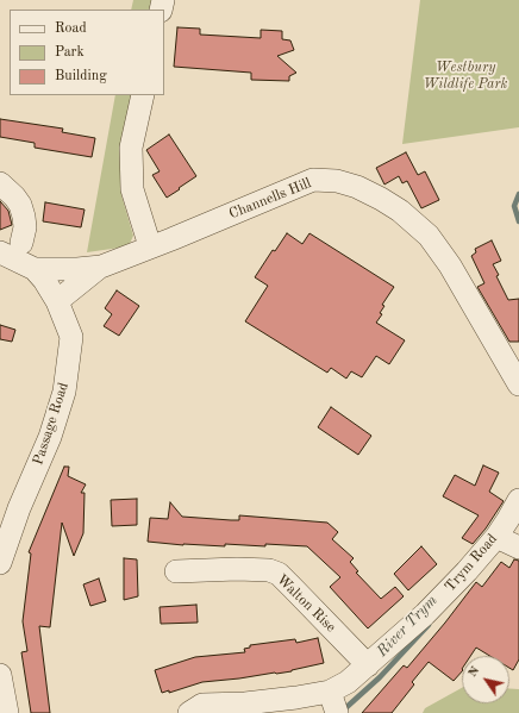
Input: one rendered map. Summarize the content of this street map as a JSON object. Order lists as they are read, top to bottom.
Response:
{
  "streets": {
    "street": [
      "Channells Hill",
      "Passage Road",
      "Trym Road",
      "Walton Rise"
    ]
  },
  "crossings": [
    ["Channells Hill", "Passage Road"],
    ["Trym Road", "Walton Rise"]
  ],
  "water": ["River Trym"],
  "parks": ["Westbury Wildlife Park"],
  "legend": ["Road", "Park", "Building"],
  "north": "top left"
}
